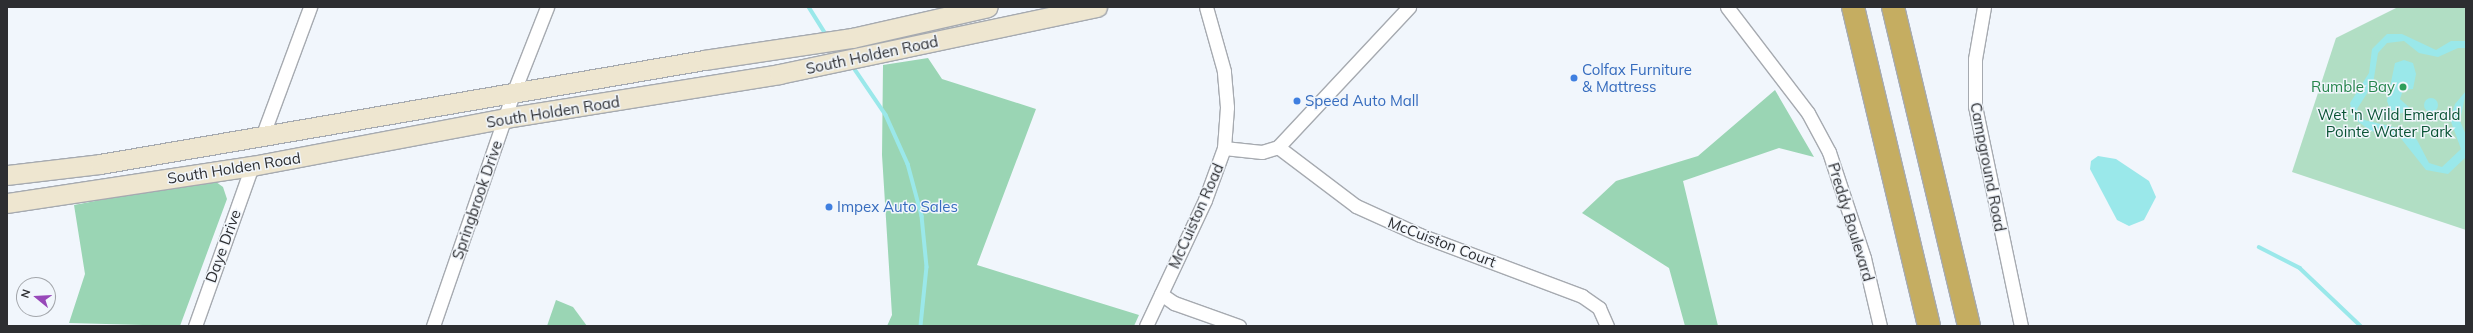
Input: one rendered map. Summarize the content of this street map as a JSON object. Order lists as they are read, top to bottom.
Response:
{
  "streets": {
    "main road": ["South Holden Road"],
    "street": [
      "Campground Road",
      "Springbrook Drive",
      "McCuiston Road",
      "Preddy Boulevard",
      "McCuiston Court",
      "Daye Drive"
    ]
  },
  "crossings": [
    ["South Holden Road", "Springbrook Drive"],
    ["South Holden Road", "Daye Drive"]
  ],
  "parks": ["Wet 'n Wild Emerald Pointe Water Park"],
  "places": [
    "Colfax Furniture & Mattress",
    "Rumble Bay",
    "Speed Auto Mall",
    "Impex Auto Sales"
  ],
  "north": "left"
}
